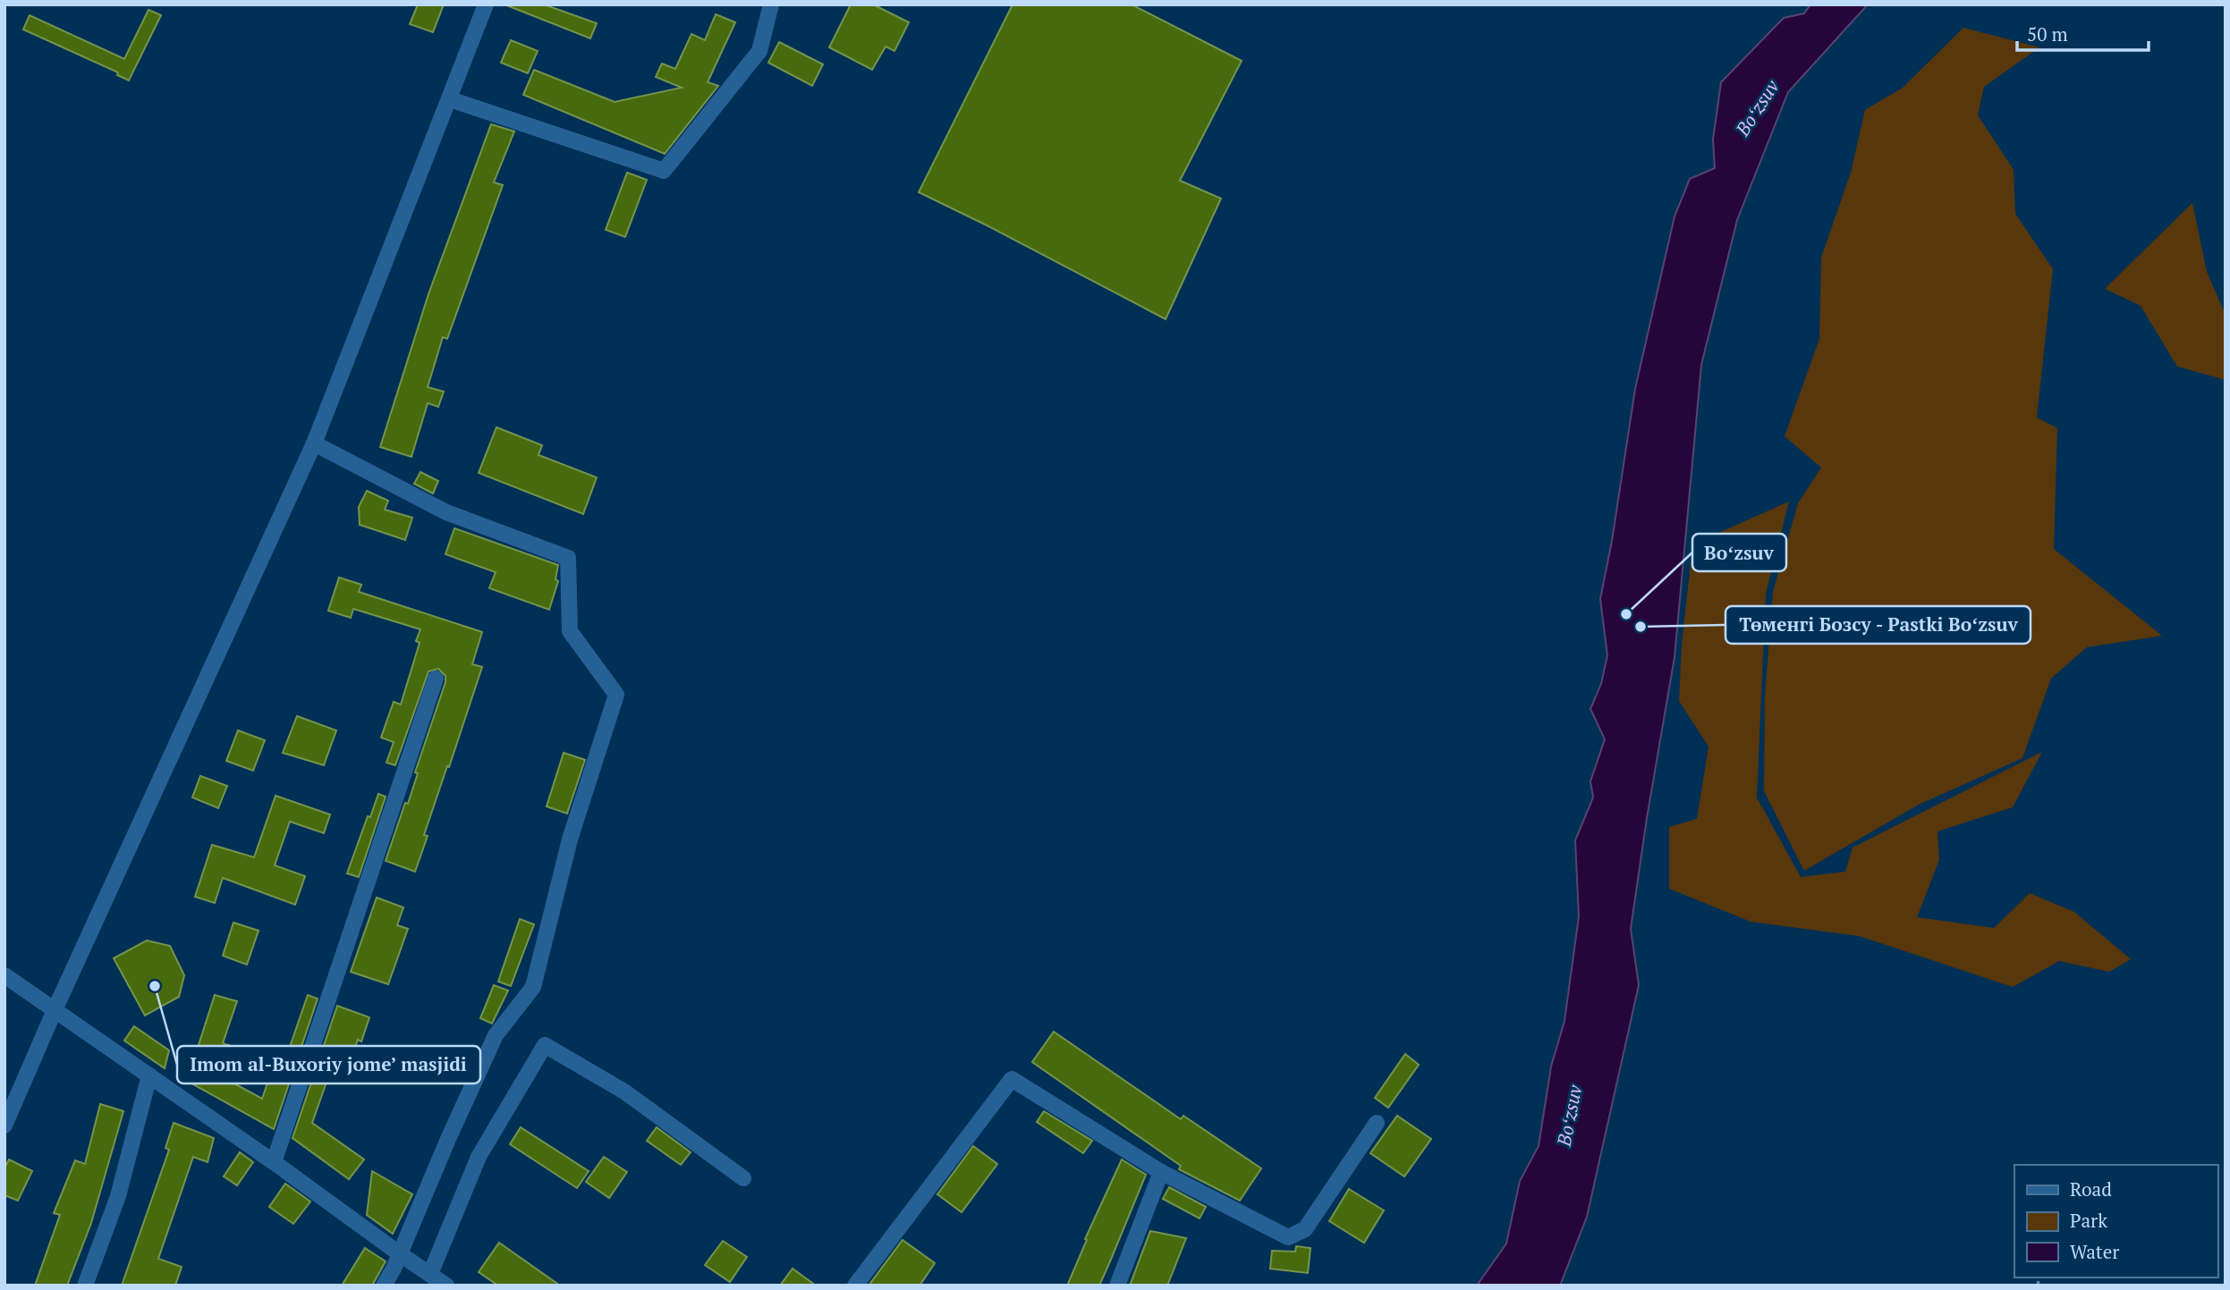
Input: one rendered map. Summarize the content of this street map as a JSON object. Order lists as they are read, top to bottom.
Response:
{
  "water": ["Boʻzsuv"],
  "places": ["Boʻzsuv", "Төменгі Бозсу - Pastki Boʻzsuv", "Imom al-Buxoriy jome’ masjidi"],
  "legend": ["Road", "Park", "Water"],
  "scale_bar": "50 m"
}
